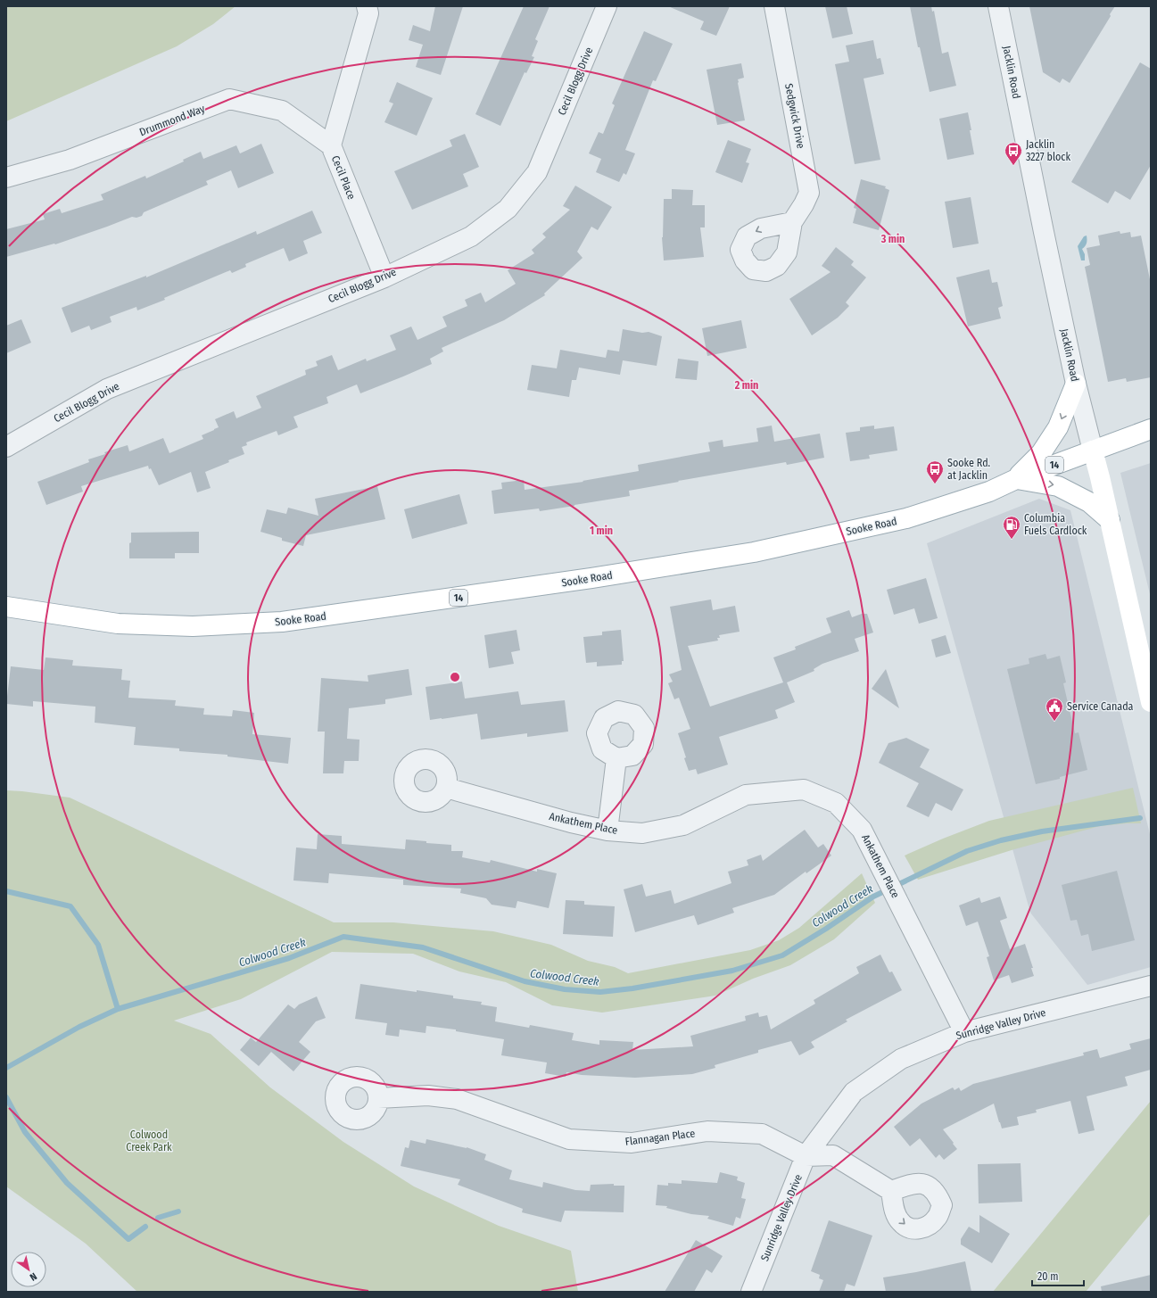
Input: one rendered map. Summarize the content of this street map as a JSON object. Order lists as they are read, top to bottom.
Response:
{
  "streets": {
    "main road": ["Jacklin Road", "14", "Sooke Road"],
    "street": [
      "Cecil Blogg Drive",
      "Sedgwick Drive",
      "Drummond Way",
      "Cecil Place",
      "Ankathem Place",
      "Sunridge Valley Drive",
      "Flannagan Place"
    ]
  },
  "crossings": [
    ["Jacklin Road", "Sooke Road"],
    ["Cecil Blogg Drive", "Cecil Place"],
    ["Drummond Way", "Cecil Place"],
    ["Ankathem Place", "Sunridge Valley Drive"],
    ["Sunridge Valley Drive", "Flannagan Place"]
  ],
  "water": ["Colwood Creek"],
  "parks": ["Colwood Creek Park"],
  "places": {
    "bus stop": ["Jacklin 3227 block", "Sooke Rd. at Jacklin"],
    "fuel station": ["Columbia Fuels Cardlock"],
    "public building": ["Service Canada"]
  },
  "scale_bar": "20 m",
  "north": "bottom right",
  "rings": ["3 min", "2 min", "1 min"]
}
